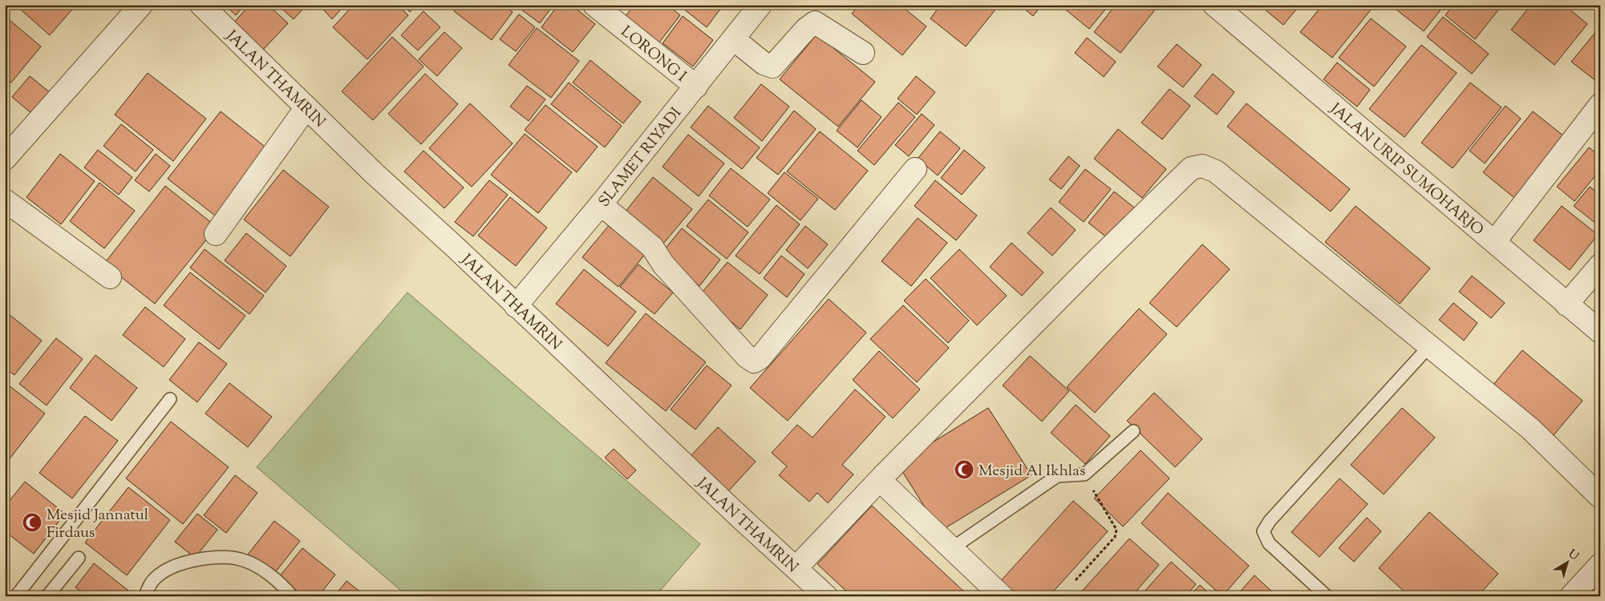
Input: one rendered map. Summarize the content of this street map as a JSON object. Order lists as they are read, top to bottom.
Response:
{
  "streets": {
    "street": [
      "LORONG I",
      "JALAN THAMRIN",
      "SLAMET RIYADI",
      "JALAN URIP SUMOHARJO"
    ]
  },
  "crossings": [
    ["LORONG I", "SLAMET RIYADI"],
    ["JALAN THAMRIN", "SLAMET RIYADI"]
  ],
  "places": {
    "mosque": ["Mesjid Al Ikhlas", "Mesjid Jannatul Firdaus"]
  },
  "north": "top right"
}
